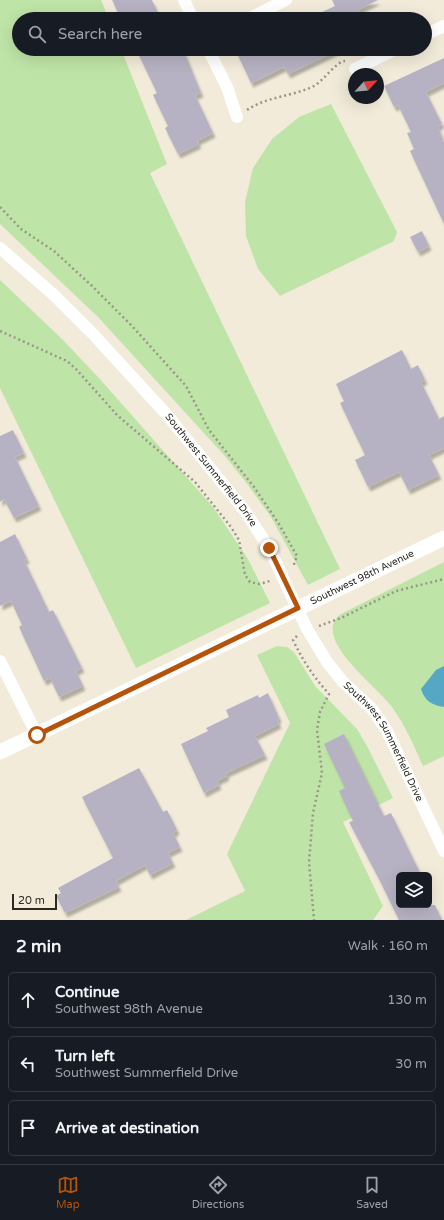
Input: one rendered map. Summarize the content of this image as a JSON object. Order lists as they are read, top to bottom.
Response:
{
  "streets": {
    "street": ["Southwest Summerfield Drive", "Southwest 98th Avenue"]
  },
  "crossings": [
    ["Southwest Summerfield Drive", "Southwest 98th Avenue"]
  ],
  "scale_bar": "20 m",
  "north": "top right",
  "page": {
    "search": "Search here",
    "scale": "20 m",
    "heading": ["2 min", "Walk · 160 m"],
    "list": [
      ["Continue", "Southwest 98th Avenue", "130 m"],
      ["Turn left", "Southwest Summerfield Drive", "30 m"],
      "Arrive at destination"
    ],
    "nav": ["Map", "Directions", "Saved"]
  }
}
